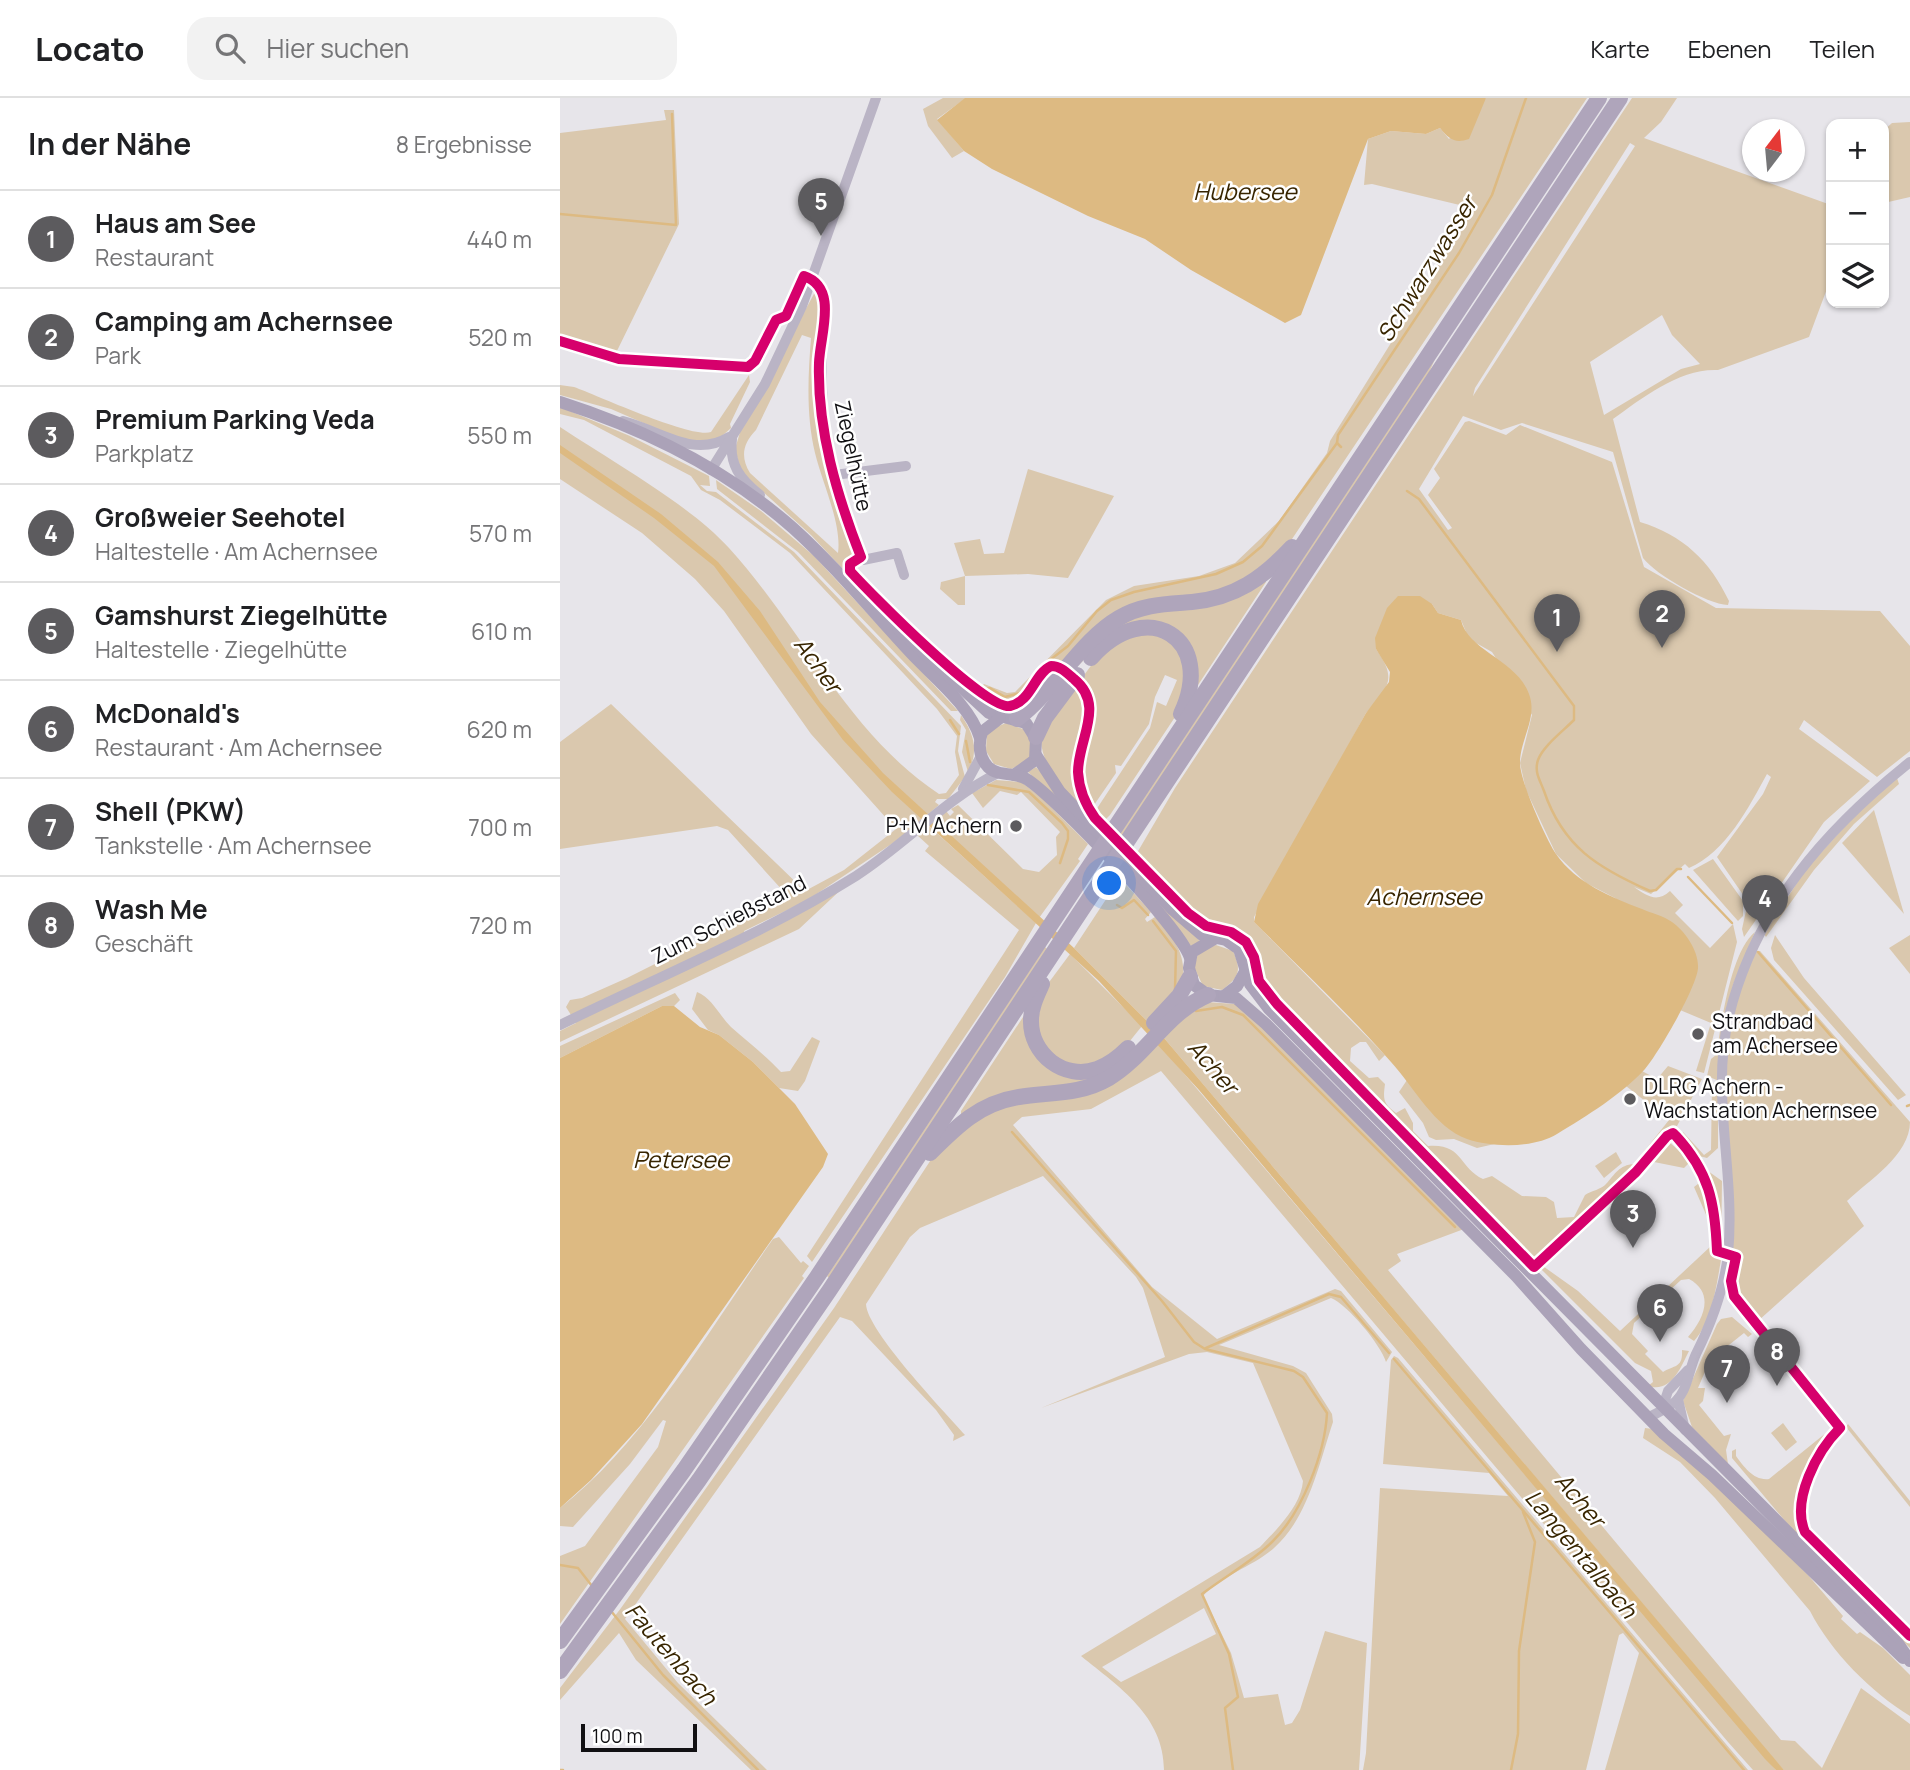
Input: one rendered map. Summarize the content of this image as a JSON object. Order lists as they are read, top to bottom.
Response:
{
  "streets": {
    "street": ["Ziegelhütte", "Zum Schießstand"]
  },
  "water": [
    "Hubersee",
    "Schwarzwasser",
    "Acher",
    "Achernsee",
    "Petersee",
    "Langentalbach",
    "Fautenbach"
  ],
  "places": ["P+M Achern", "Strandbad am Achersee", "DLRG Achern - Wachstation Achernsee"],
  "scale_bar": "100 m",
  "north": "top",
  "page": {
    "header": "Locato",
    "search": "Hier suchen",
    "nav": ["Karte", "Ebenen", "Teilen"],
    "heading": ["In der Nähe", "8 Ergebnisse"],
    "map_buttons": ["+", "−"],
    "pins": [
      "5",
      "2",
      "1",
      "4",
      "3",
      "6",
      "8",
      "7"
    ],
    "list": [
      {
        "mark": "1",
        "name": "Haus am See",
        "note": "Restaurant",
        "value": "440 m"
      },
      {
        "mark": "2",
        "name": "Camping am Achernsee",
        "note": "Park",
        "value": "520 m"
      },
      {
        "mark": "3",
        "name": "Premium Parking Veda",
        "note": "Parkplatz",
        "value": "550 m"
      },
      {
        "mark": "4",
        "name": "Großweier Seehotel",
        "note": "Haltestelle · Am Achernsee",
        "value": "570 m"
      },
      {
        "mark": "5",
        "name": "Gamshurst Ziegelhütte",
        "note": "Haltestelle · Ziegelhütte",
        "value": "610 m"
      },
      {
        "mark": "6",
        "name": "McDonald's",
        "note": "Restaurant · Am Achernsee",
        "value": "620 m"
      },
      {
        "mark": "7",
        "name": "Shell (PKW)",
        "note": "Tankstelle · Am Achernsee",
        "value": "700 m"
      },
      {
        "mark": "8",
        "name": "Wash Me",
        "note": "Geschäft",
        "value": "720 m"
      }
    ],
    "scale": "100 m"
  }
}
